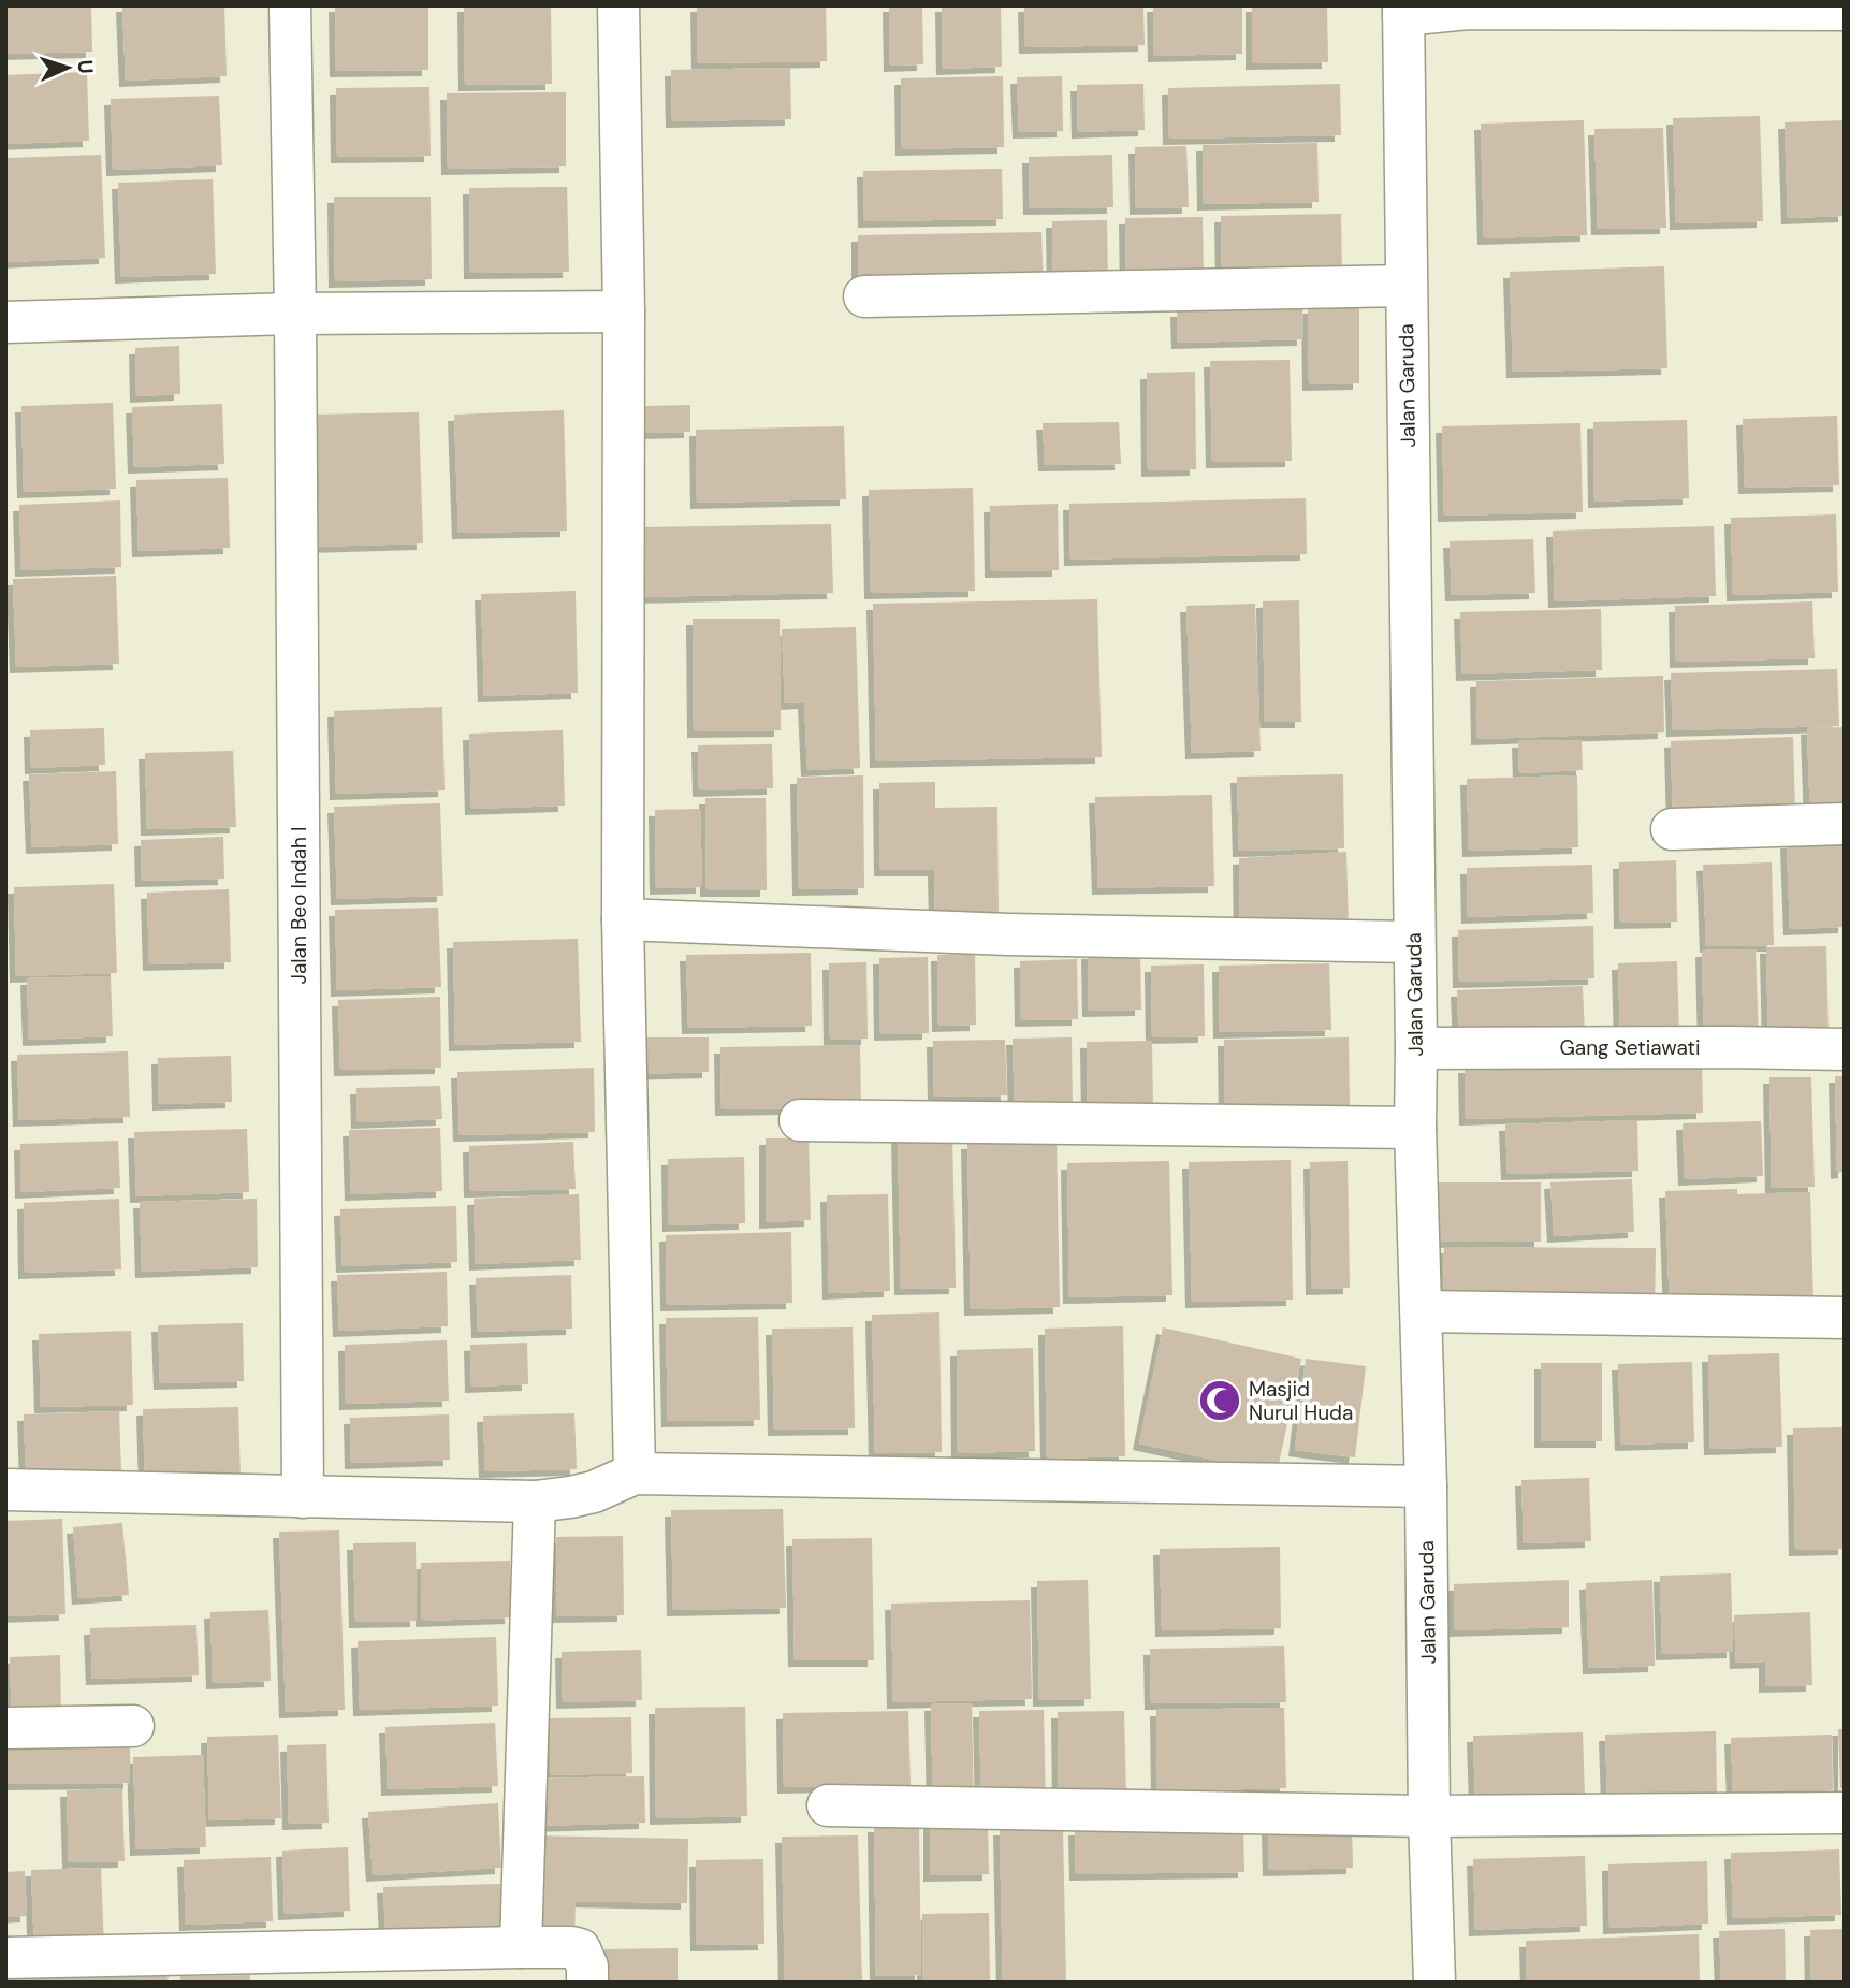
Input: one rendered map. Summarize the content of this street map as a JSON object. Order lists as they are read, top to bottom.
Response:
{
  "streets": {
    "street": ["Jalan Garuda", "Jalan Beo Indah I", "Gang Setiawati"]
  },
  "crossings": [
    ["Jalan Garuda", "Gang Setiawati"]
  ],
  "places": {
    "mosque": ["Masjid Nurul Huda"]
  },
  "north": "right"
}
